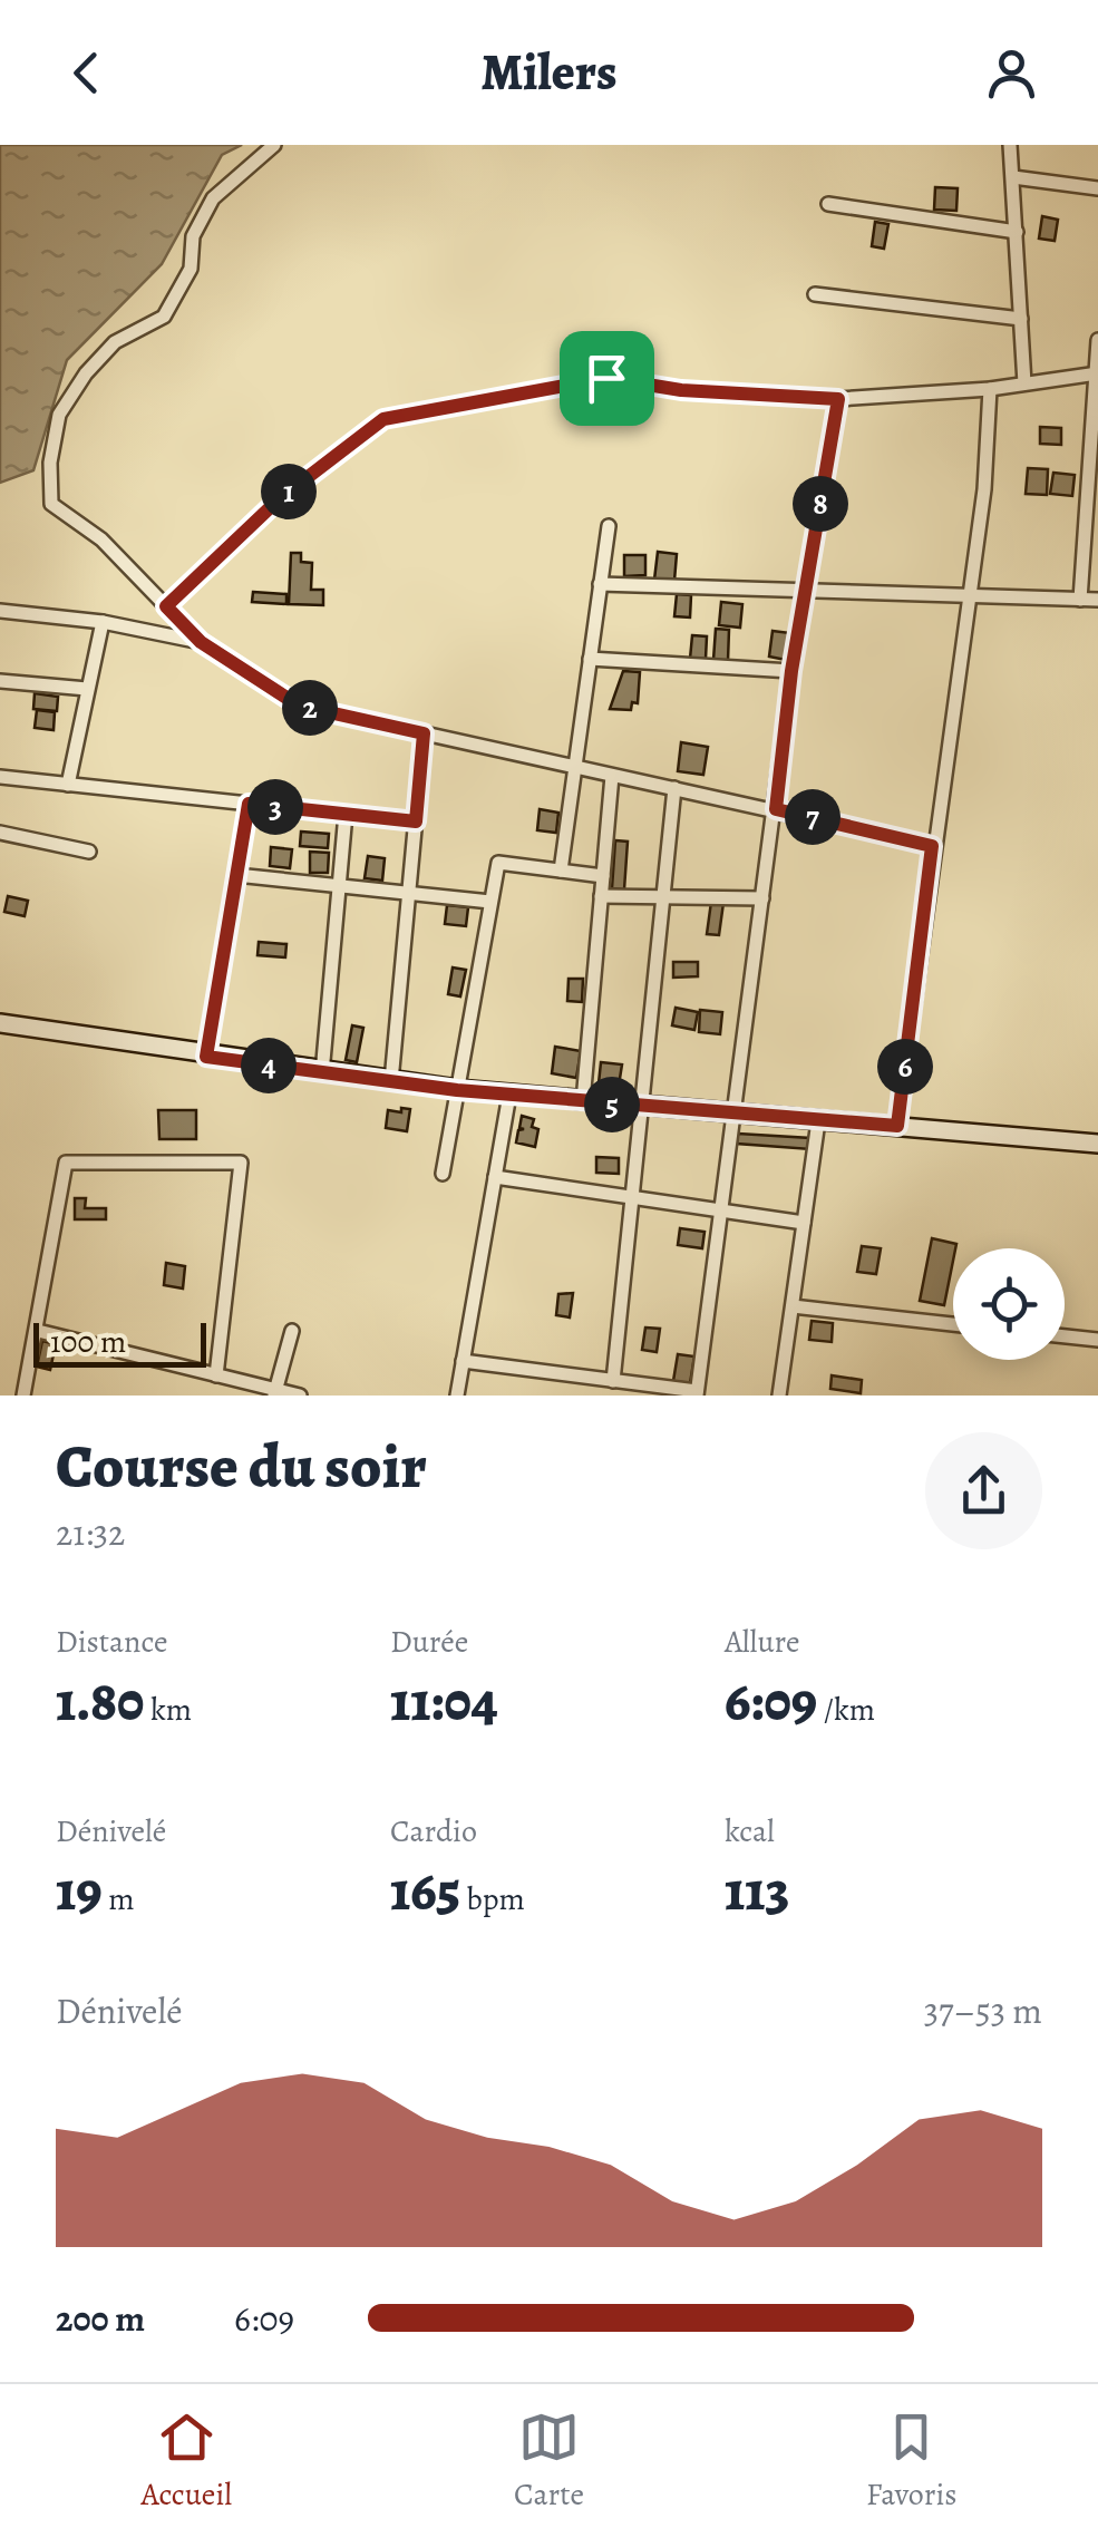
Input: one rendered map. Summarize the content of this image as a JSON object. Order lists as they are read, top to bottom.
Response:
{
  "scale_bar": "100 m",
  "page": {
    "header": "Milers",
    "pins": [
      "1",
      "8",
      "2",
      "3",
      "7",
      "4",
      "6",
      "5"
    ],
    "scale": "100 m",
    "heading": ["Course du soir", "21:32"],
    "stats": [
      ["Distance", "1.80 km"],
      ["Durée", "11:04"],
      ["Allure", "6:09 /km"],
      ["Dénivelé", "19 m"],
      ["Cardio", "165 bpm"],
      ["kcal", "113"]
    ],
    "chart": ["Dénivelé", "37–53 m"],
    "list": [
      {
        "name": "200 m",
        "note": "6:09"
      }
    ],
    "tabs": ["Accueil", "Carte", "Favoris"]
  }
}
